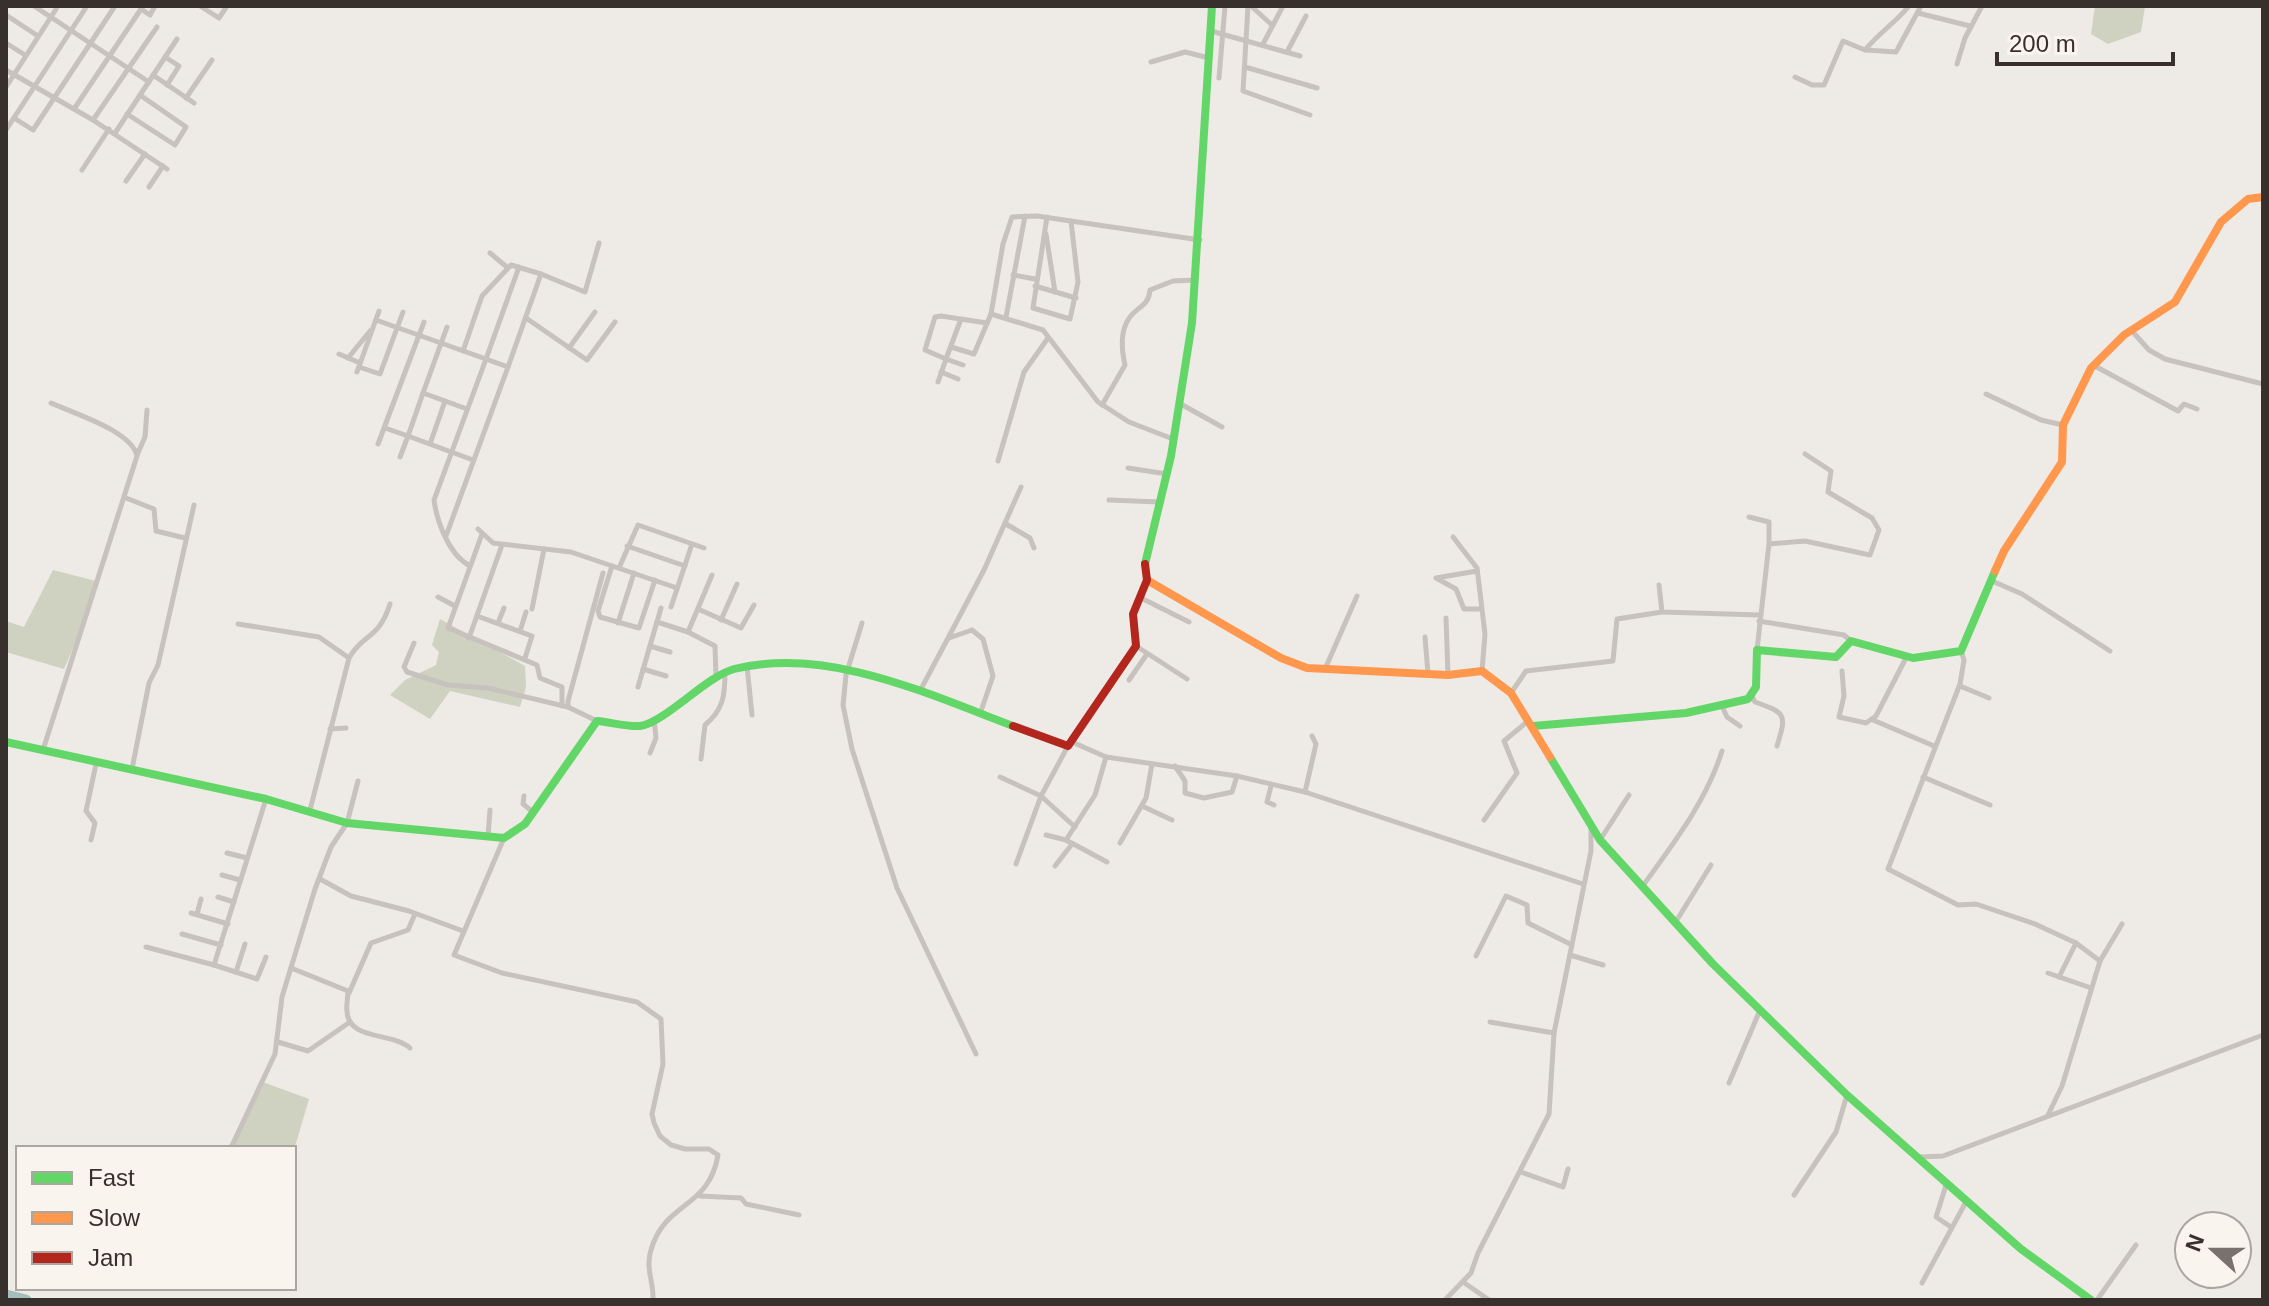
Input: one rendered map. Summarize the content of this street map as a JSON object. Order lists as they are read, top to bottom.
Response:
{
  "legend": ["Fast", "Slow", "Jam"],
  "scale_bar": "200 m",
  "north": "left"
}
